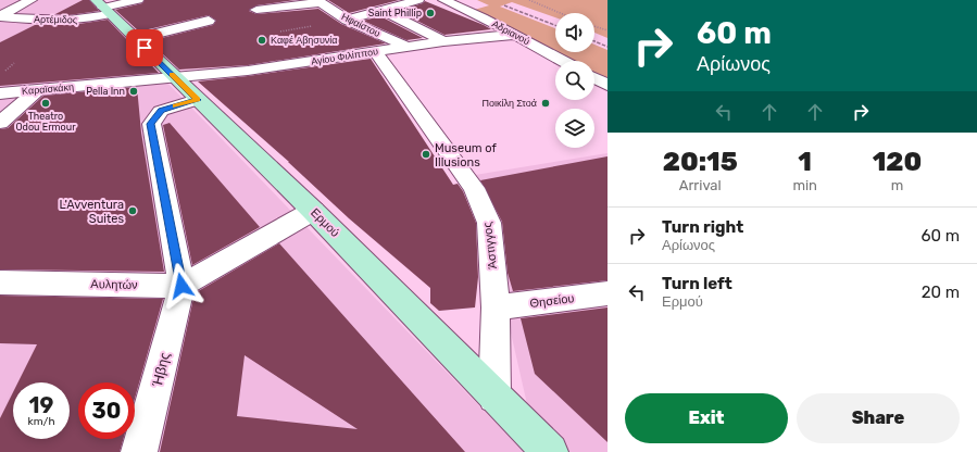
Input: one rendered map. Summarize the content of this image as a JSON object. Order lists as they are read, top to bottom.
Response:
{
  "streets": {
    "street": [
      "Αρτέμιδος",
      "Ηφαίστου",
      "Αδριανού",
      "Αγίου Φιλίππου",
      "Καραϊσκάκη",
      "Ερμού",
      "Άστιγγος",
      "Αυλητών",
      "Θησείου",
      "Ήβης"
    ]
  },
  "crossings": [
    ["Αρτέμιδος", "Ερμού"],
    ["Ηφαίστου", "Αγίου Φιλίππου"],
    ["Αδριανού", "Αγίου Φιλίππου"],
    ["Αγίου Φιλίππου", "Καραϊσκάκη"],
    ["Αγίου Φιλίππου", "Ερμού"],
    ["Αγίου Φιλίππου", "Άστιγγος"],
    ["Καραϊσκάκη", "Ερμού"],
    ["Ερμού", "Άστιγγος"],
    ["Άστιγγος", "Θησείου"],
    ["Αυλητών", "Ήβης"]
  ],
  "places": [
    "Saint Phillip",
    "Καφέ Αβησυνία",
    "Pella Inn",
    "Theatro Odou Ermour",
    "Ποικίλη Στοά",
    "Museum of Illusions",
    "L'Avventura Suites"
  ],
  "page": {
    "turn": ["60 m", "Αρίωνος"],
    "eta": [
      "20:15",
      "Arrival",
      "1",
      "min",
      "120",
      "m"
    ],
    "list": [
      {
        "name": "Turn right",
        "note": "Αρίωνος",
        "value": "60 m"
      },
      {
        "name": "Turn left",
        "note": "Ερμού",
        "value": "20 m"
      }
    ],
    "speed": "19 km/h",
    "limit": "30",
    "buttons": ["Exit", "Share"]
  }
}
